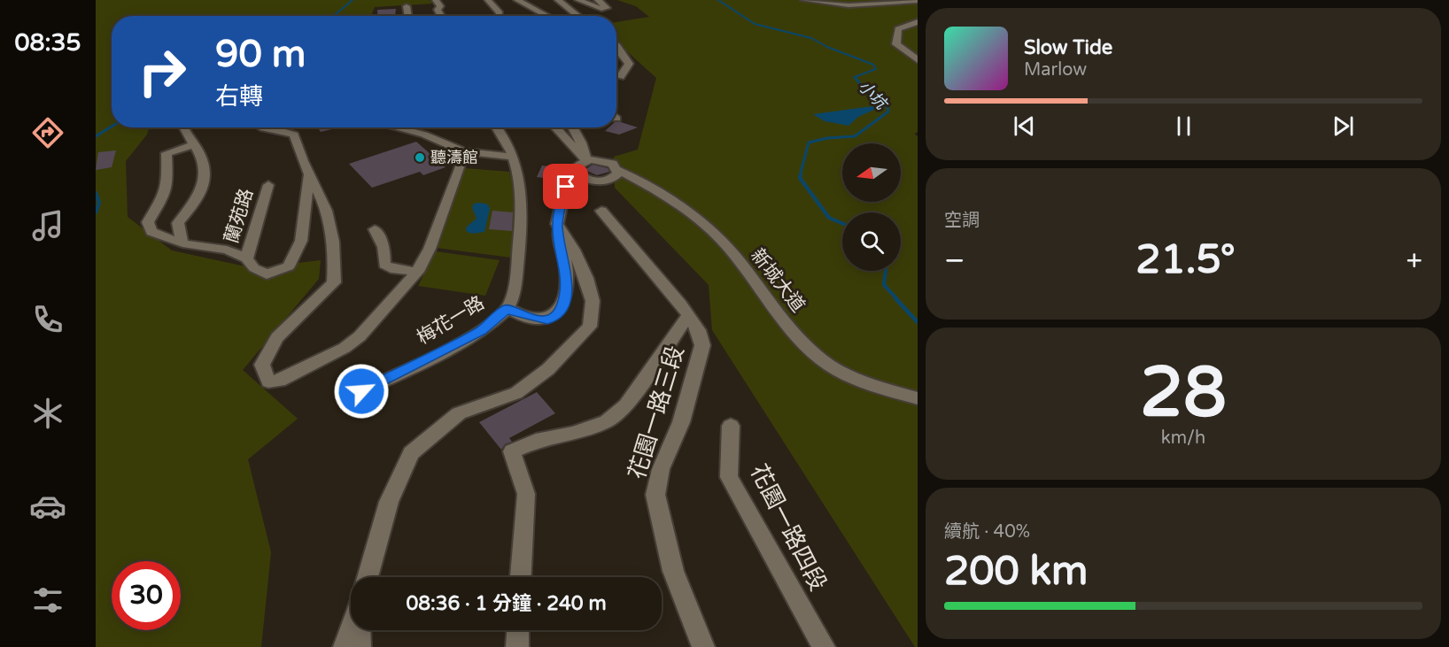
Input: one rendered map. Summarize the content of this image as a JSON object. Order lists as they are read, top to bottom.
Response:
{
  "streets": {
    "street": [
      "蘭苑路",
      "新城大道",
      "梅花一路",
      "花園一路三段",
      "花園一路四段"
    ]
  },
  "water": ["小坑"],
  "places": ["聽濤館"],
  "north": "left",
  "page": {
    "tabs": "08:35",
    "turn": ["90 m", "右轉"],
    "song": ["Slow Tide", "Marlow"],
    "tile": [
      "空調",
      ["28", "km/h"],
      ["續航 · 40%", "200 km"]
    ],
    "heat": ["−", "21.5°", "+"],
    "limit": "30",
    "trip": "08:36 · 1 分鐘 · 240 m"
  }
}
